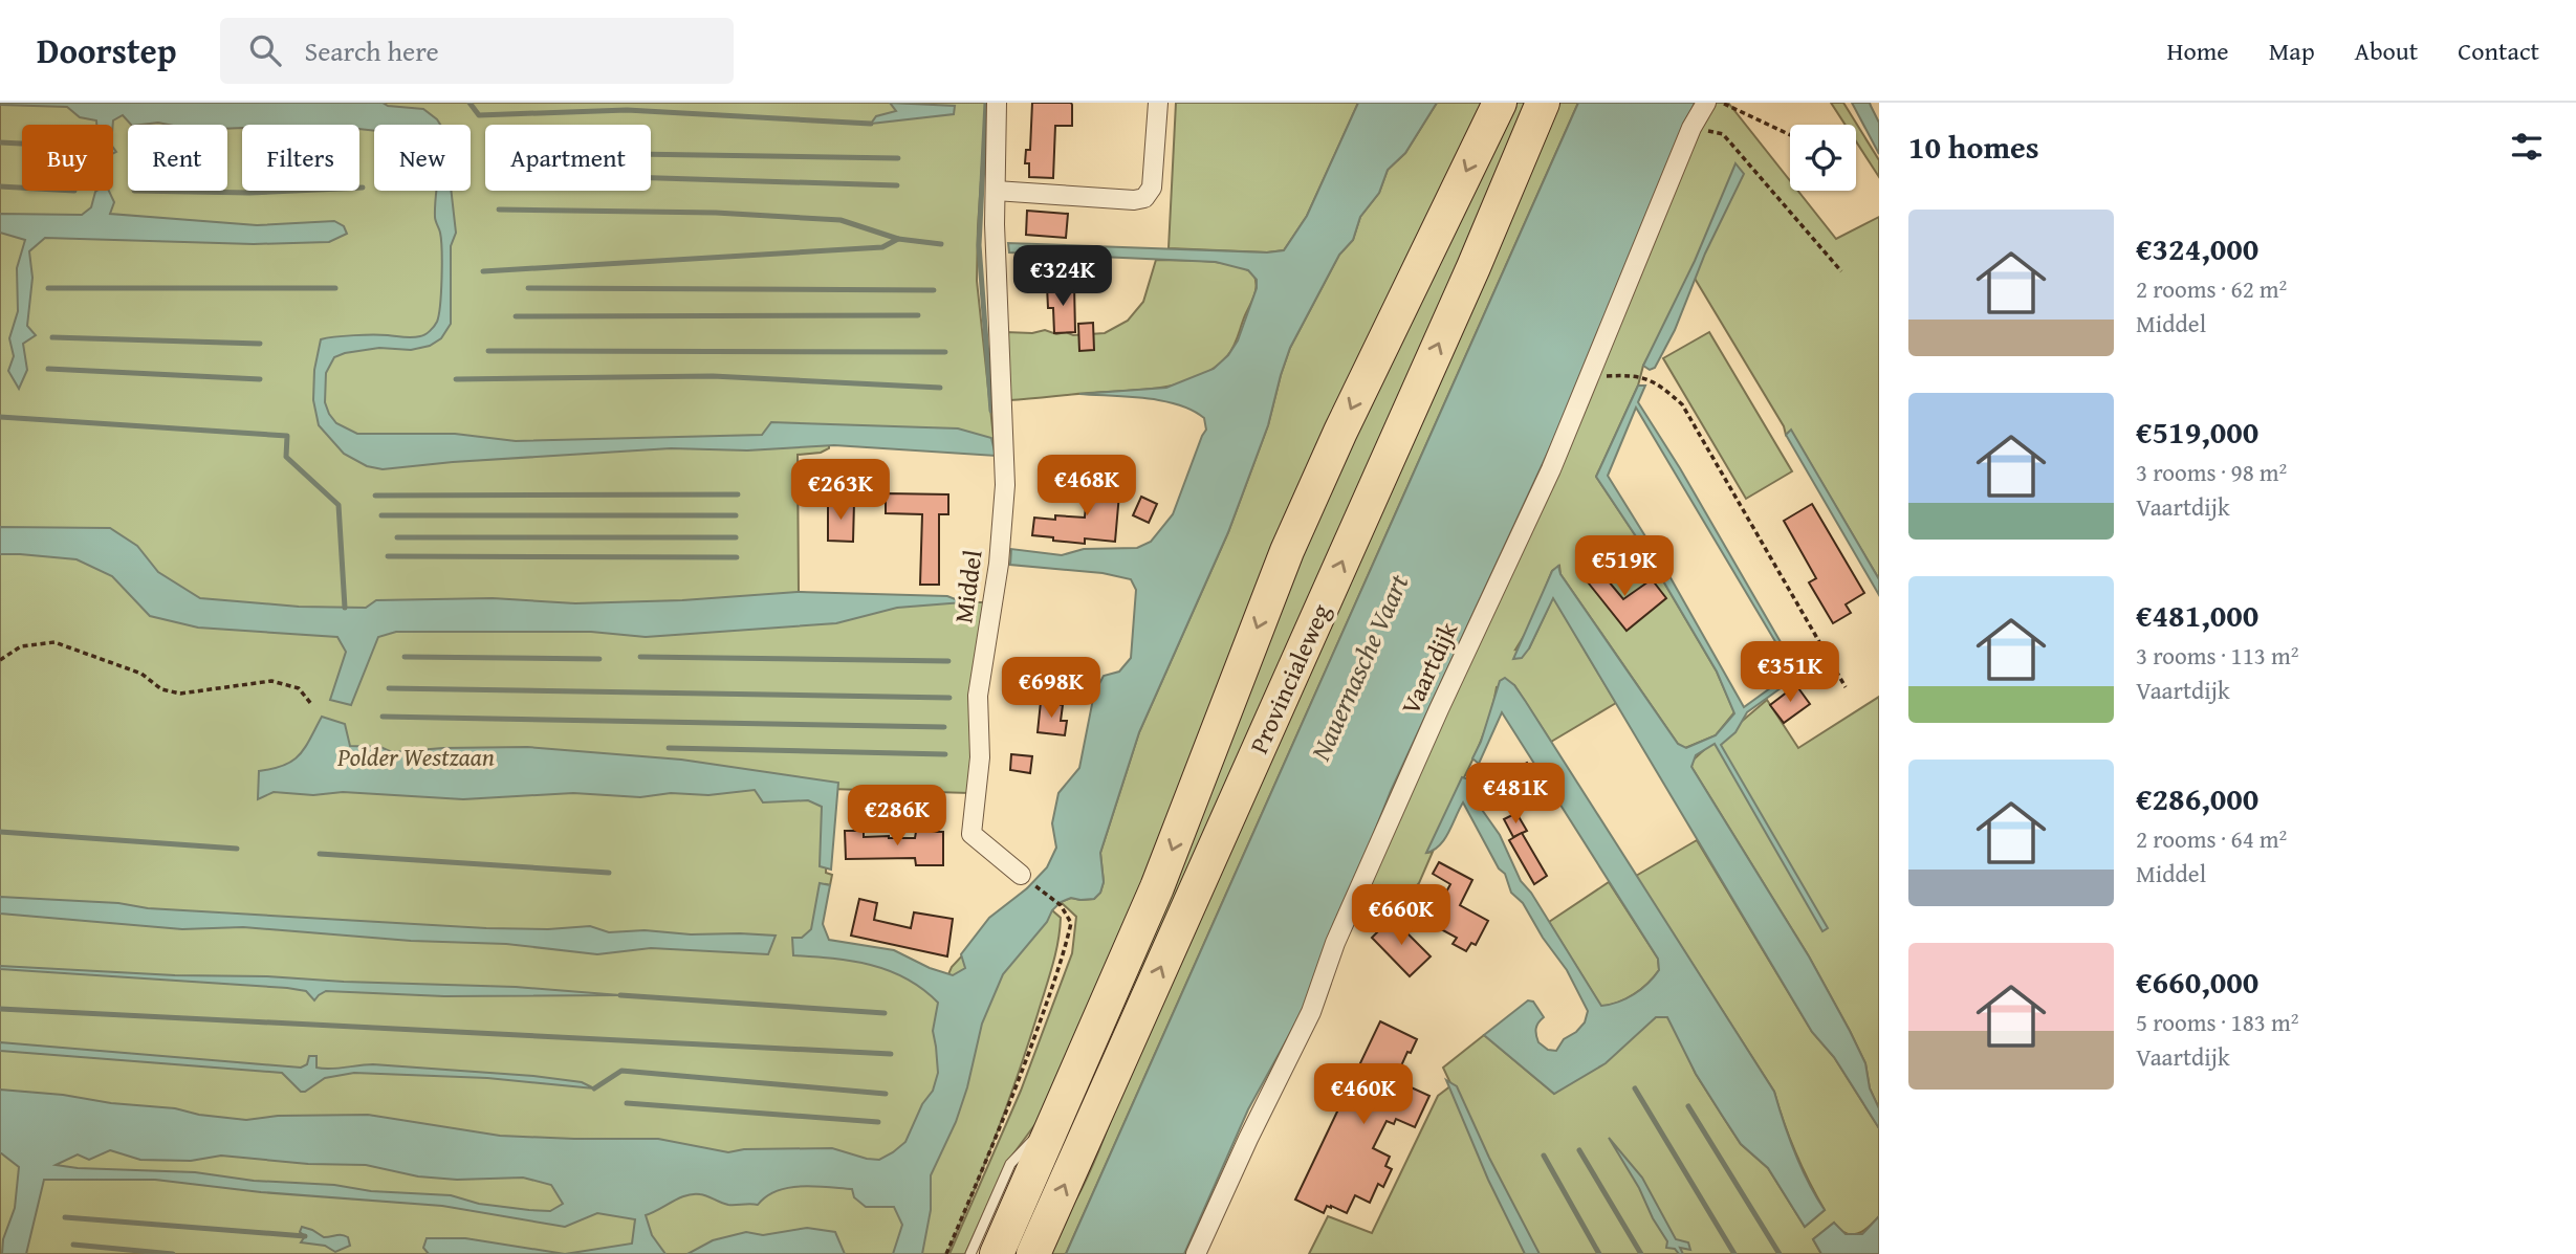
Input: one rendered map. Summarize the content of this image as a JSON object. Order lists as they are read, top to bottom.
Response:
{
  "streets": {
    "highway": ["Provincialeweg"],
    "street": ["Middel", "Vaartdijk"]
  },
  "water": ["Nauernasche Vaart"],
  "parks": ["Polder Westzaan"],
  "page": {
    "header": "Doorstep",
    "search": "Search here",
    "nav": [
      "Home",
      "Map",
      "About",
      "Contact"
    ],
    "heading": "10 homes",
    "chip": [
      "Buy",
      "Rent",
      "Filters",
      "New",
      "Apartment"
    ],
    "list": [
      {
        "name": "€324,000",
        "note": "2 rooms · 62 m² · Middel"
      },
      {
        "name": "€519,000",
        "note": "3 rooms · 98 m² · Vaartdijk"
      },
      {
        "name": "€481,000",
        "note": "3 rooms · 113 m² · Vaartdijk"
      },
      {
        "name": "€286,000",
        "note": "2 rooms · 64 m² · Middel"
      },
      {
        "name": "€660,000",
        "note": "5 rooms · 183 m² · Vaartdijk"
      }
    ],
    "price": [
      "€324K",
      "€468K",
      "€263K",
      "€519K",
      "€351K",
      "€698K",
      "€481K",
      "€286K",
      "€660K",
      "€460K"
    ]
  }
}
